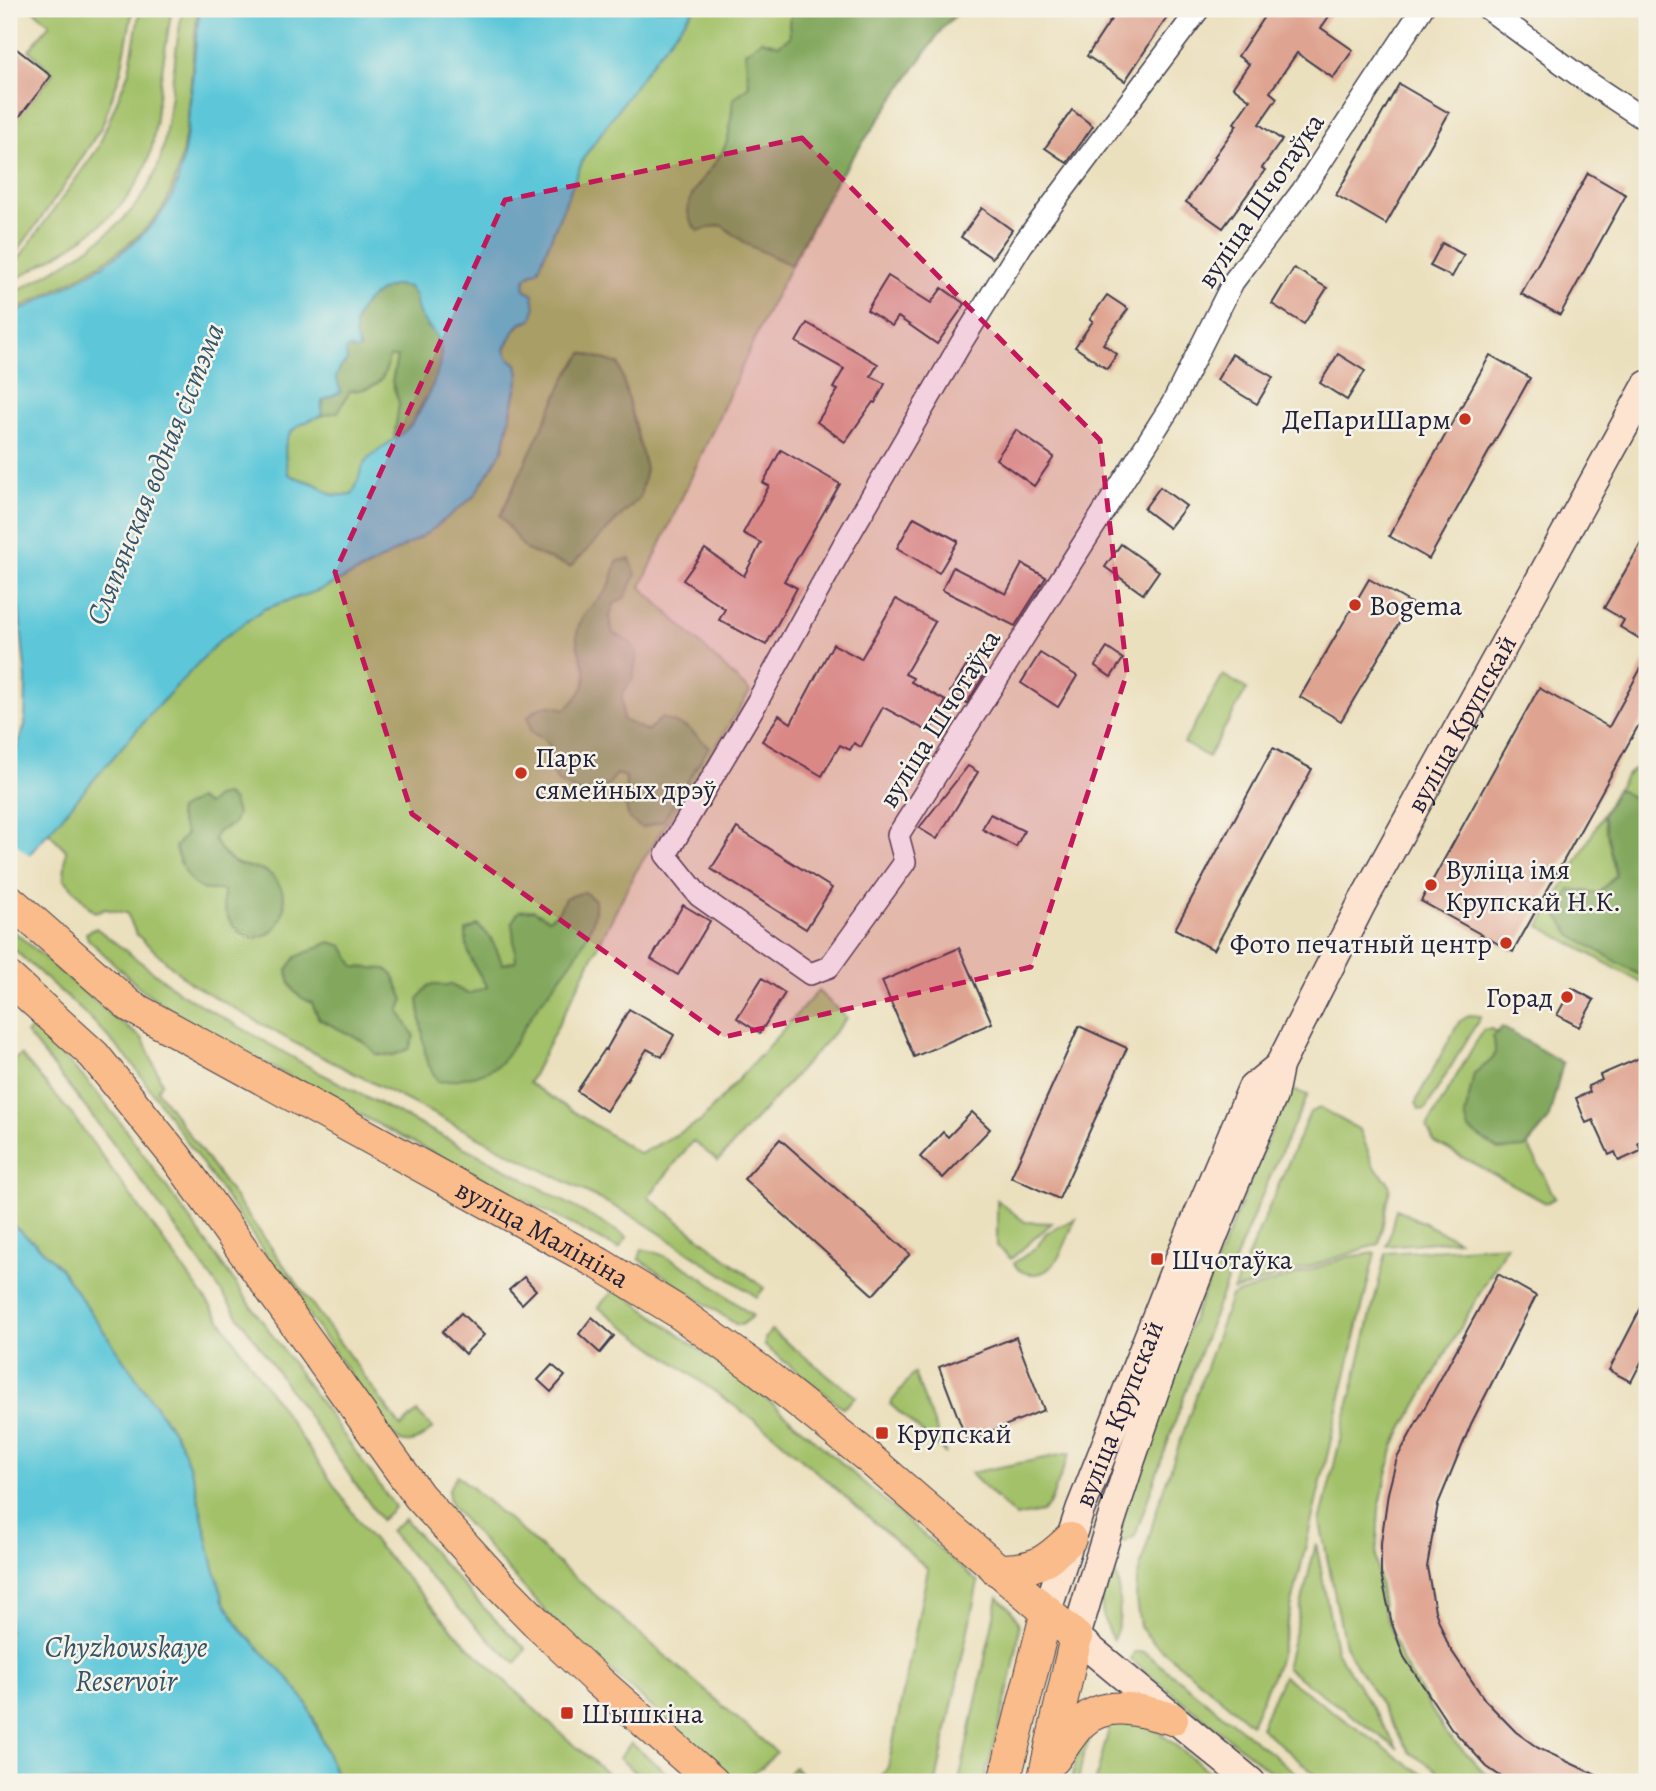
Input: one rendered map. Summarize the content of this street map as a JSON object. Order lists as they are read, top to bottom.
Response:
{
  "streets": {
    "main road": ["вуліца Крупскай", "вуліца Малініна"],
    "street": ["вуліца Шчотаўка"]
  },
  "crossings": [
    ["вуліца Крупскай", "вуліца Малініна"]
  ],
  "water": ["Сляпянская водная сістэма", "Chyzhowskaye Reservoir"],
  "places": {
    "other": [
      "ДеПариШарм",
      "Bogema",
      "Парк сямейных дрэў",
      "Вуліца імя Крупскай Н.К.",
      "Фото печатный центр",
      "Горад"
    ],
    "transit": ["Шчотаўка", "Крупскай", "Шышкіна"]
  }
}
